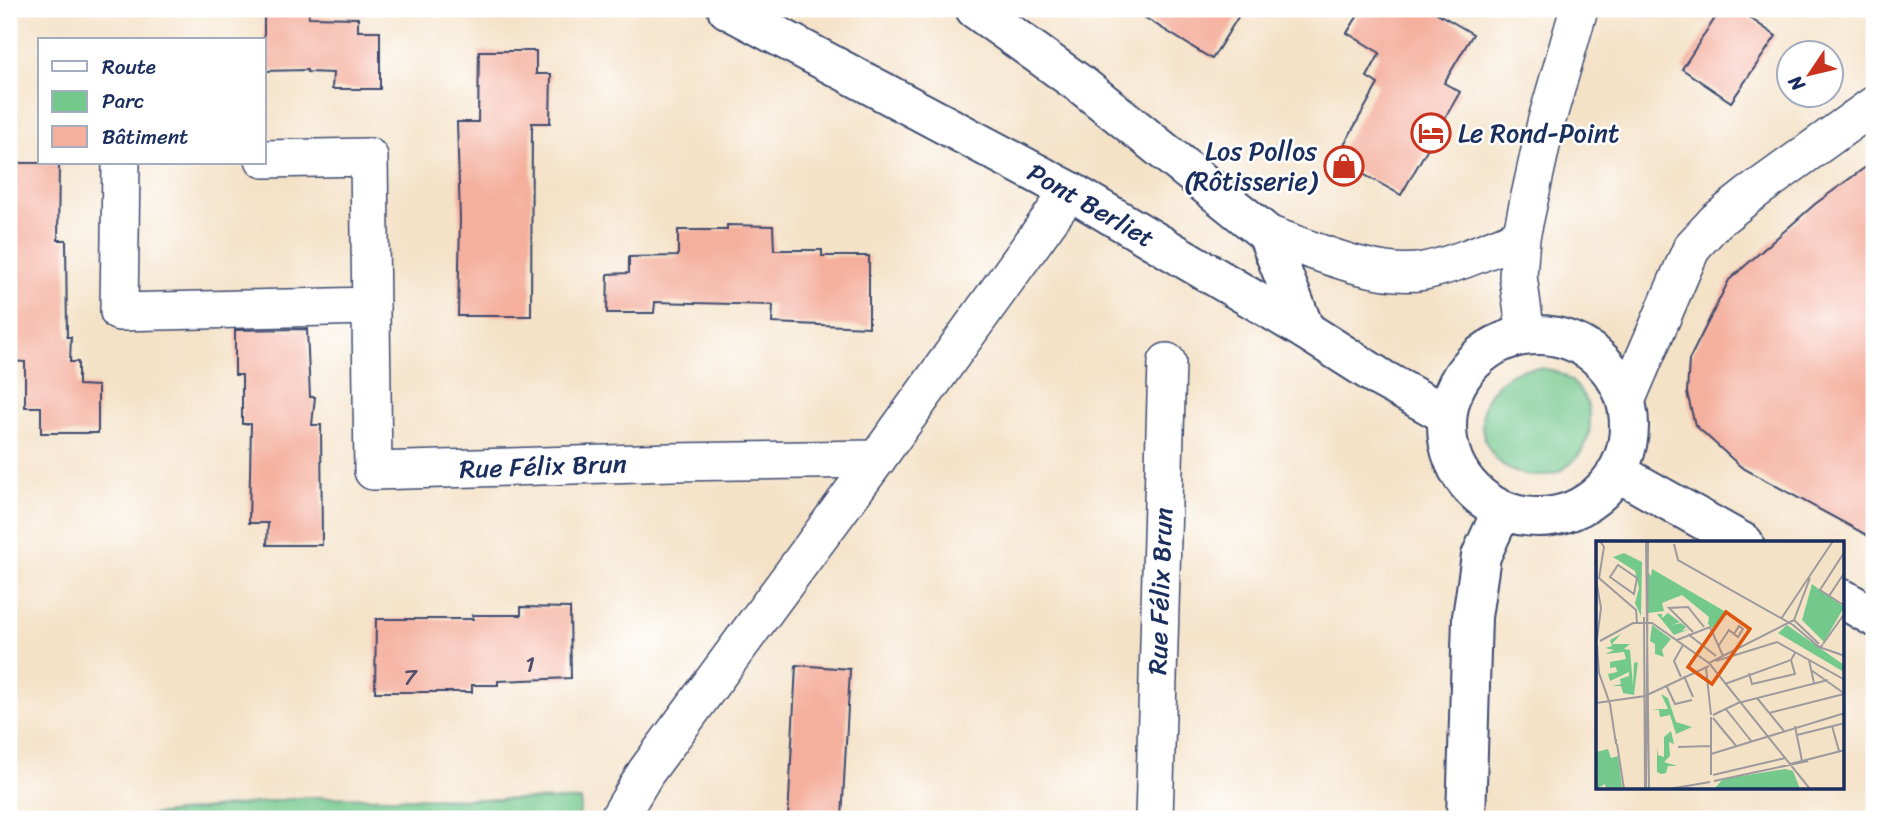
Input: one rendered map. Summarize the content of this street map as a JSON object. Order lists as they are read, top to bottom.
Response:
{
  "streets": {
    "street": ["Pont Berliet", "Rue Félix Brun"]
  },
  "places": {
    "hotel": ["Le Rond-Point"],
    "shop": ["Los Pollos (Rôtisserie)"]
  },
  "house_numbers": ["1", "7"],
  "legend": ["Route", "Parc", "Bâtiment"],
  "north": "bottom left"
}
